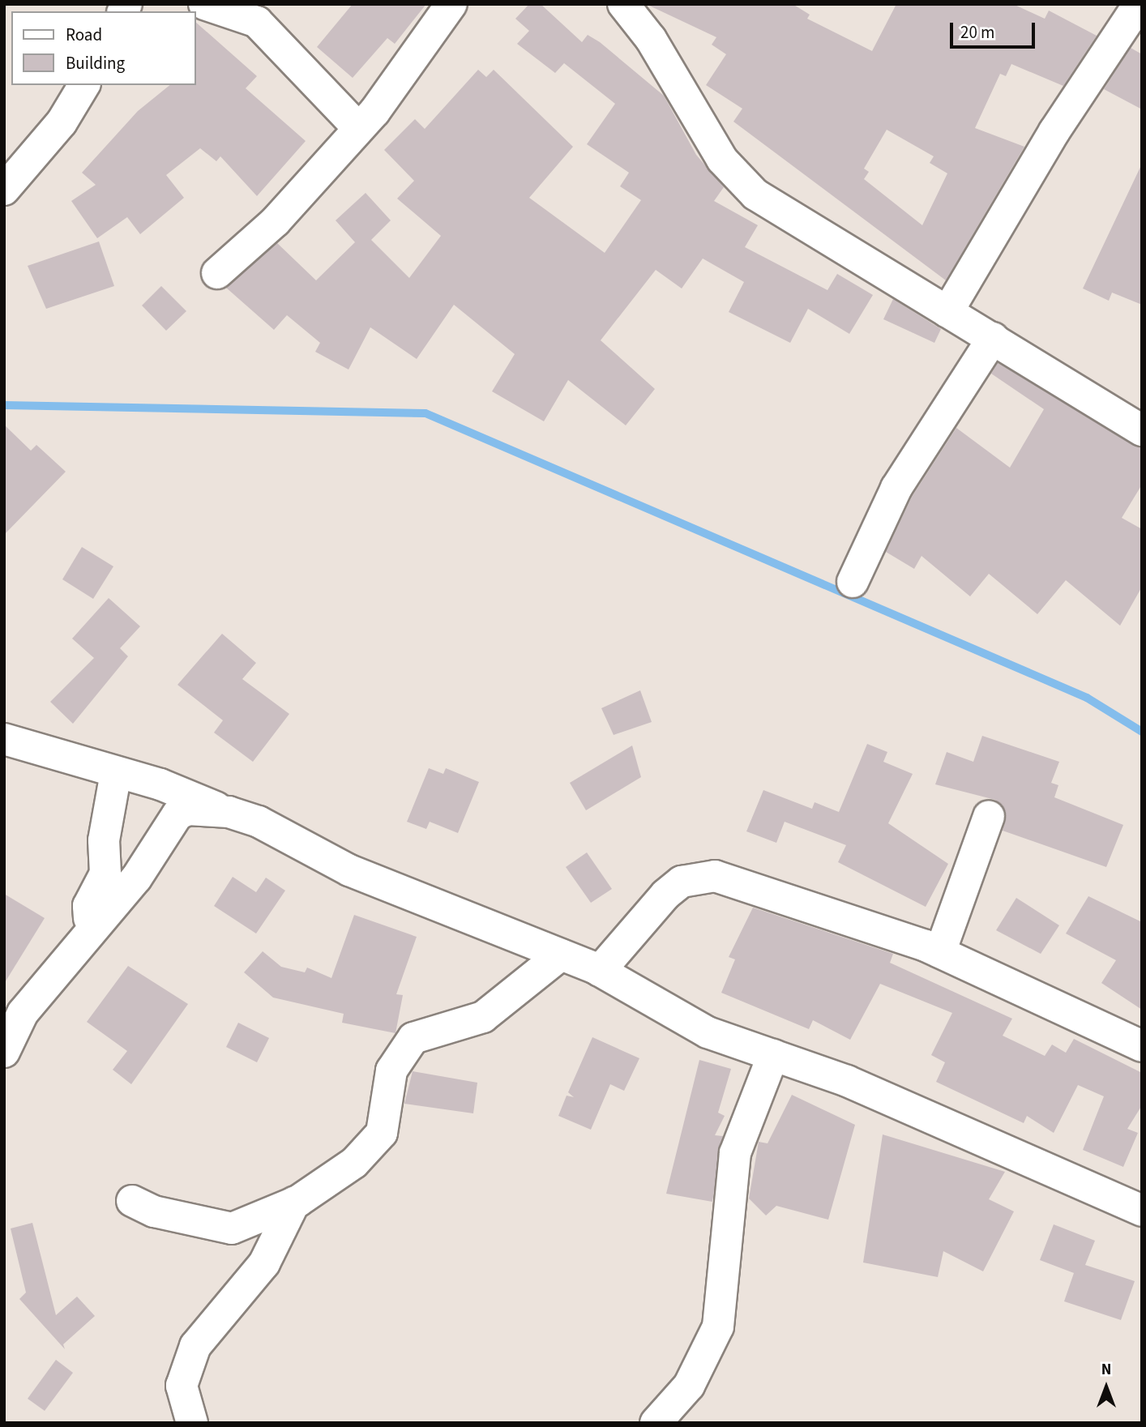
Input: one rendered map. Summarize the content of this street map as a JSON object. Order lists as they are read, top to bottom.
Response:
{
  "legend": ["Road", "Building"],
  "scale_bar": "20 m",
  "north": "top"
}
